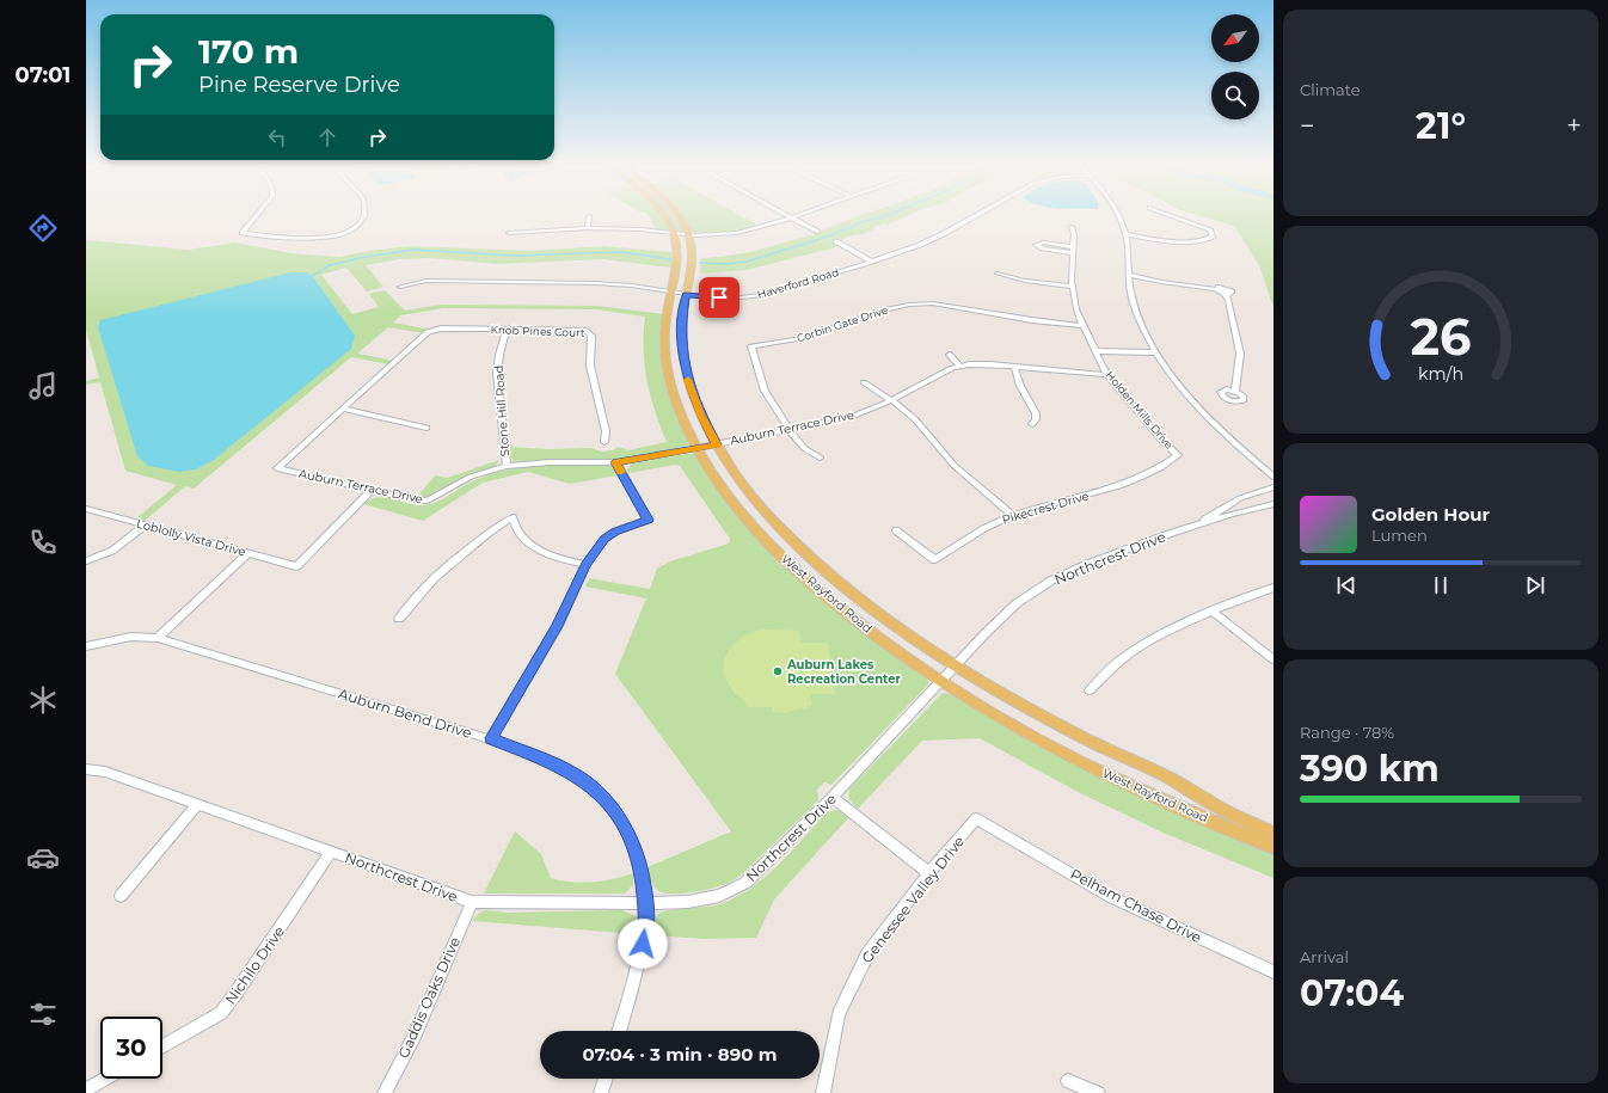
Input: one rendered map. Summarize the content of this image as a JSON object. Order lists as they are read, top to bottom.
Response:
{
  "streets": {
    "main road": ["West Rayford Road"],
    "street": [
      "Haverford Road",
      "Corbin Gate Drive",
      "Knob Pines Court",
      "Holden Mills Drive",
      "Stone Hill Road",
      "Auburn Terrace Drive",
      "Pikecrest Drive",
      "Loblolly Vista Drive",
      "Northcrest Drive",
      "Auburn Bend Drive",
      "Genessee Valley Drive",
      "Pelham Chase Drive",
      "Nichilo Drive",
      "Gaddis Oaks Drive"
    ]
  },
  "crossings": [
    ["Haverford Road", "West Rayford Road"],
    ["Corbin Gate Drive", "Holden Mills Drive"],
    ["Corbin Gate Drive", "Auburn Terrace Drive"],
    ["Knob Pines Court", "Stone Hill Road"],
    ["Knob Pines Court", "Auburn Terrace Drive"],
    ["Holden Mills Drive", "Auburn Terrace Drive"],
    ["Holden Mills Drive", "Pikecrest Drive"],
    ["Stone Hill Road", "Auburn Terrace Drive"],
    ["Auburn Terrace Drive", "Loblolly Vista Drive"],
    ["Auburn Terrace Drive", "West Rayford Road"],
    ["Northcrest Drive", "West Rayford Road"],
    ["Northcrest Drive", "Auburn Bend Drive"],
    ["Northcrest Drive", "Nichilo Drive"],
    ["Northcrest Drive", "Gaddis Oaks Drive"],
    ["Genessee Valley Drive", "Pelham Chase Drive"]
  ],
  "places": ["Auburn Lakes Recreation Center"],
  "north": "bottom left",
  "page": {
    "tabs": "07:01",
    "tile": [
      "Climate",
      ["Range · 78%", "390 km"],
      ["Arrival", "07:04"]
    ],
    "turn": ["170 m", "Pine Reserve Drive"],
    "heat": ["−", "21°", "+"],
    "song": ["Golden Hour", "Lumen"],
    "limit": "30",
    "trip": "07:04 · 3 min · 890 m",
    "gauge": ["26", "km/h"]
  }
}
